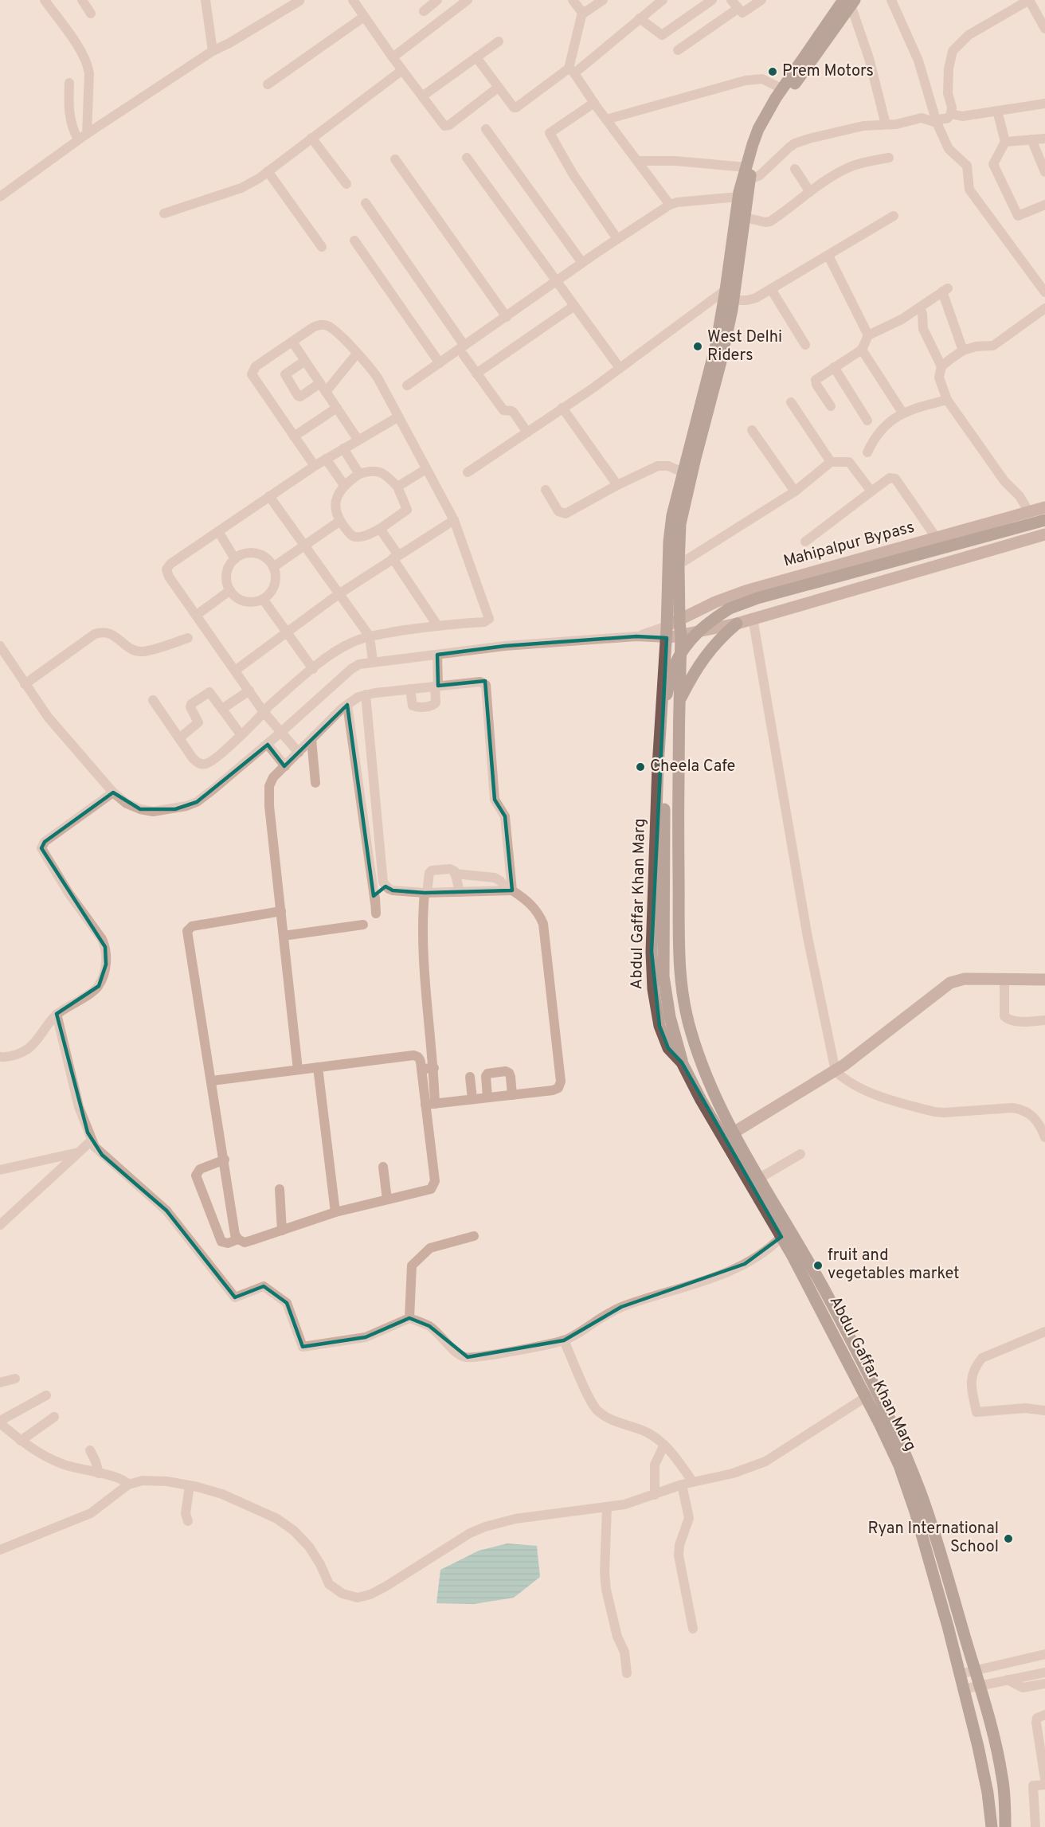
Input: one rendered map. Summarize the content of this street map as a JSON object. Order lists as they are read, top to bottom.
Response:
{
  "streets": {
    "main road": ["Abdul Gaffar Khan Marg"],
    "street": ["Mahipalpur Bypass"]
  },
  "crossings": [
    ["Mahipalpur Bypass", "Abdul Gaffar Khan Marg"]
  ],
  "places": [
    "Prem Motors",
    "West Delhi Riders",
    "Cheela Cafe",
    "fruit and vegetables market",
    "Ryan International School"
  ]
}
